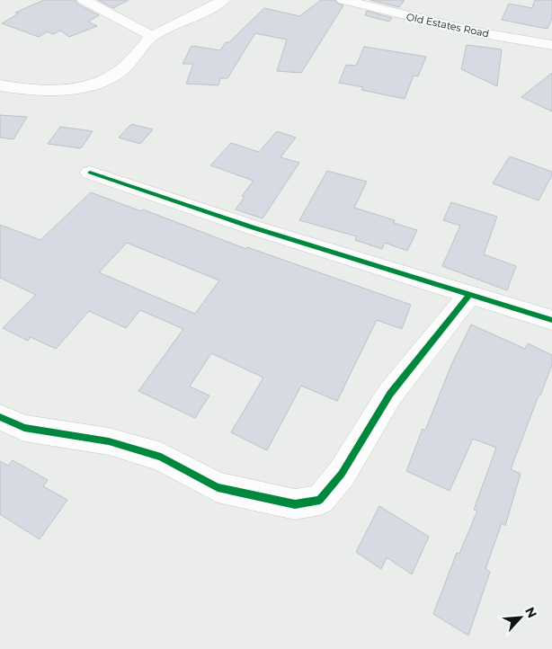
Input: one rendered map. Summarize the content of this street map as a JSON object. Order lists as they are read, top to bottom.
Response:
{
  "streets": {
    "street": ["Old Estates Road"]
  },
  "north": "top right"
}
